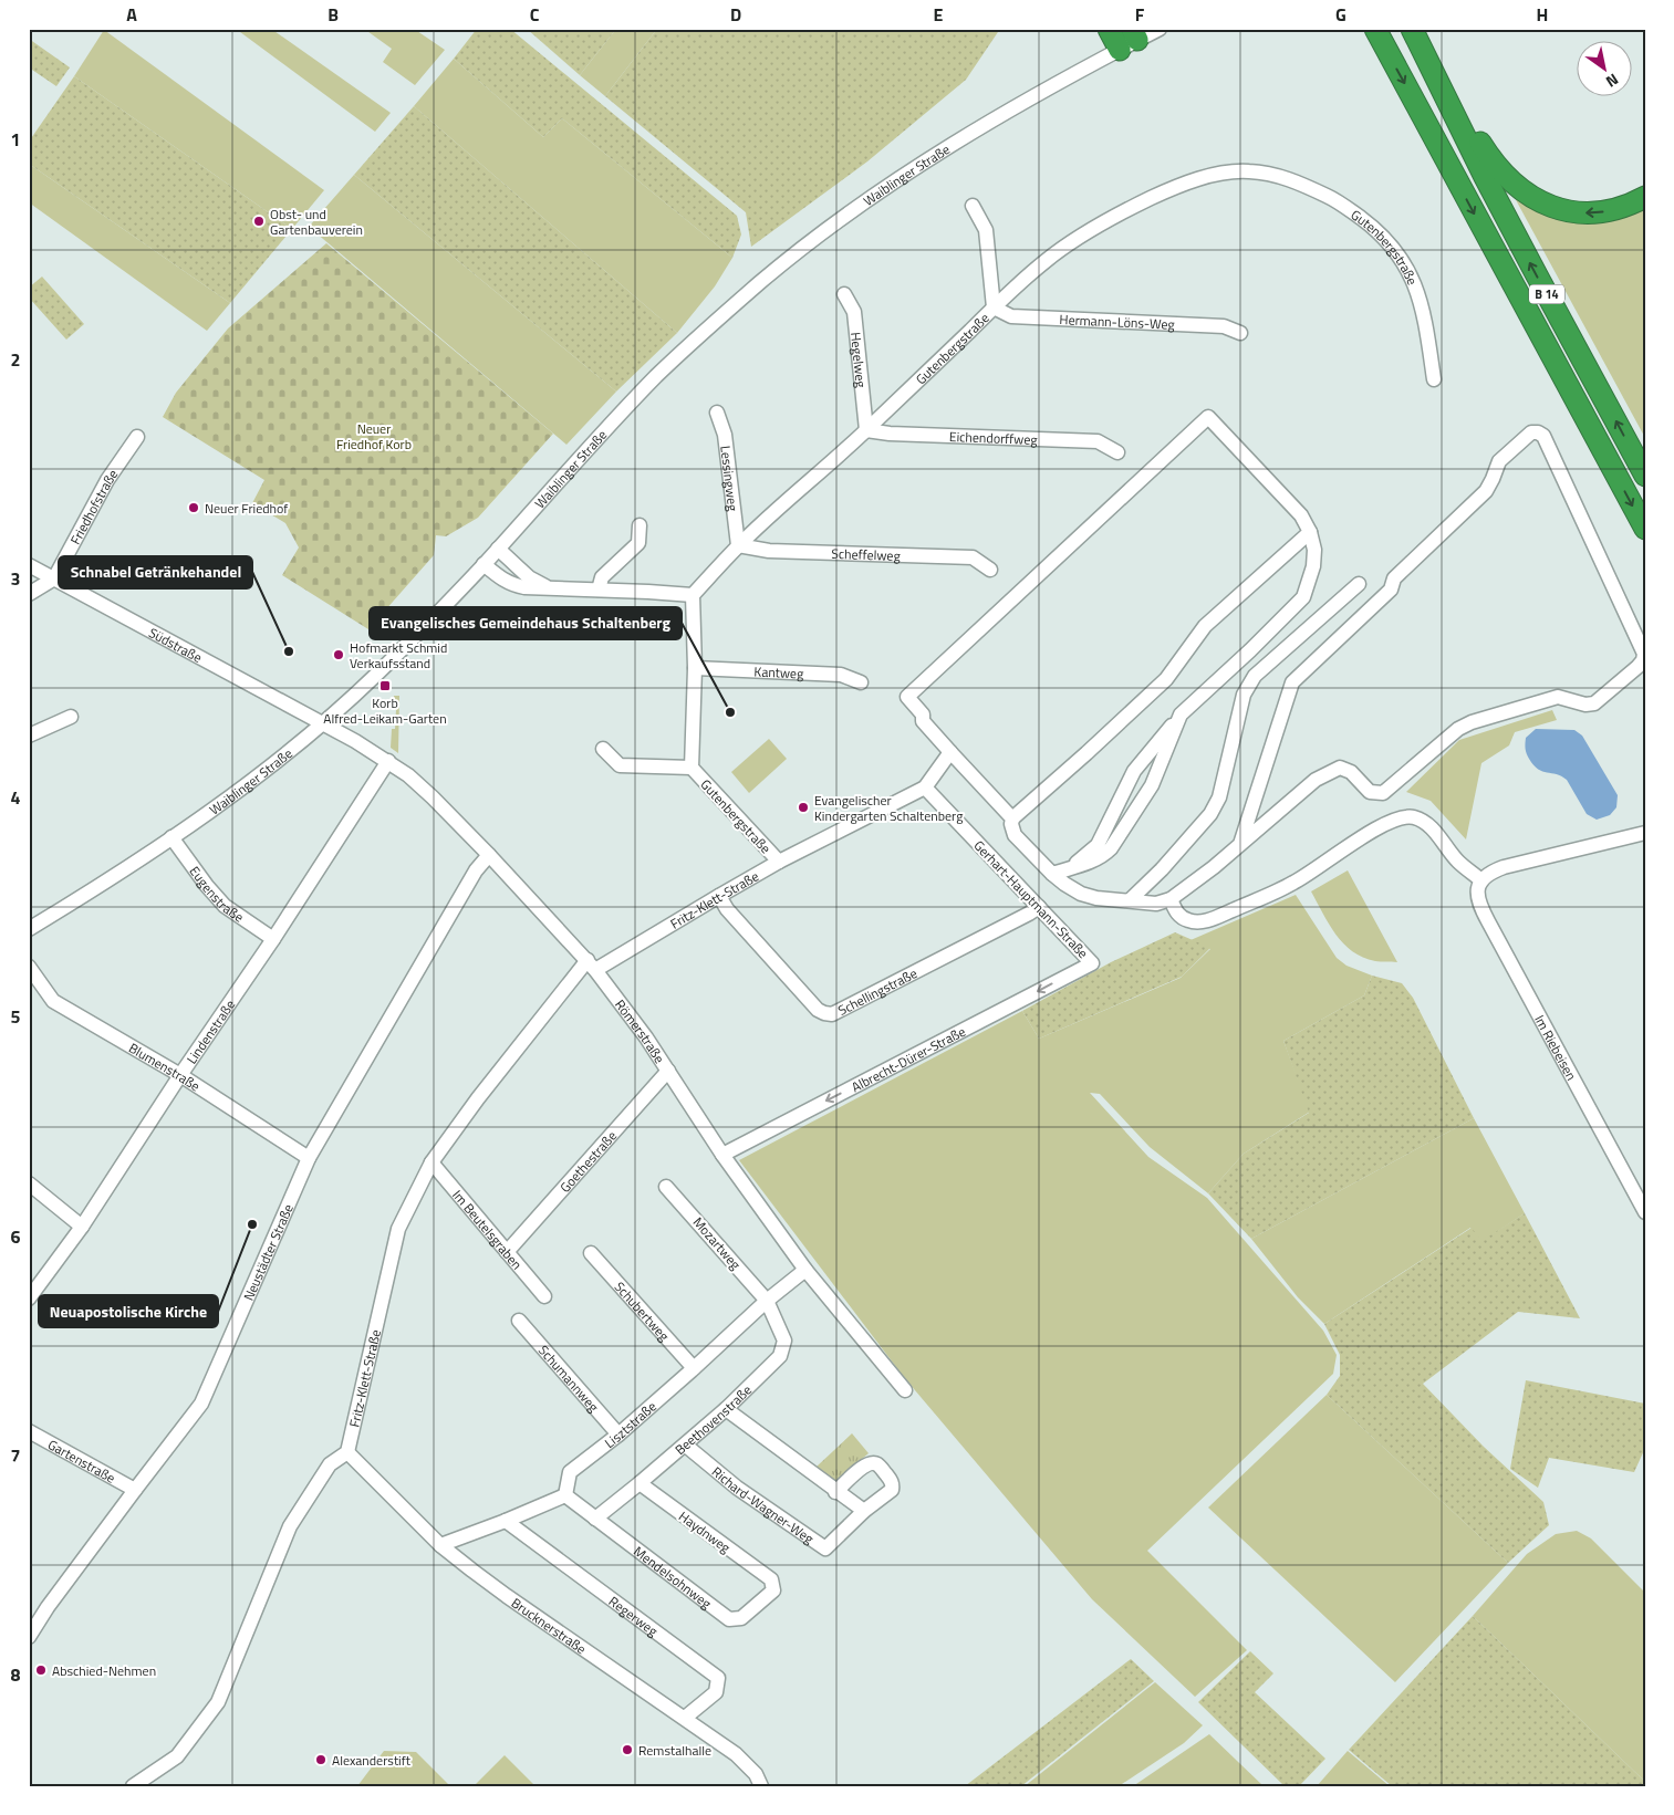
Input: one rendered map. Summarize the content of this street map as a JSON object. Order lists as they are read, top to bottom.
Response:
{
  "streets": {
    "highway": ["B 14"],
    "street": [
      "Waiblinger Straße",
      "Gutenbergstraße",
      "Hermann-Löns-Weg",
      "Hegelweg",
      "Eichendorffweg",
      "Lessingweg",
      "Friedhofstraße",
      "Scheffelweg",
      "Südstraße",
      "Kantweg",
      "Eugenstraße",
      "Fritz-Klett-Straße",
      "Gerhart-Hauptmann-Straße",
      "Schellingstraße",
      "Lindenstraße",
      "Römerstraße",
      "Im Riebeisen",
      "Albrecht-Dürer-Straße",
      "Blumenstraße",
      "Goethestraße",
      "Im Beutelsgraben",
      "Mozartweg",
      "Neustädter Straße",
      "Schubertweg",
      "Schumannweg",
      "Beethovenstraße",
      "Lisztstraße",
      "Gartenstraße",
      "Richard-Wagner-Weg",
      "Haydnweg",
      "Mendelsohnweg",
      "Regerweg",
      "Brucknerstraße"
    ]
  },
  "crossings": [
    ["Waiblinger Straße", "Südstraße"],
    ["Waiblinger Straße", "Eugenstraße"],
    ["Waiblinger Straße", "Römerstraße"],
    ["Gutenbergstraße", "Hermann-Löns-Weg"],
    ["Gutenbergstraße", "Hegelweg"],
    ["Gutenbergstraße", "Eichendorffweg"],
    ["Gutenbergstraße", "Lessingweg"],
    ["Gutenbergstraße", "Scheffelweg"],
    ["Gutenbergstraße", "Kantweg"],
    ["Gutenbergstraße", "Fritz-Klett-Straße"],
    ["Hegelweg", "Eichendorffweg"],
    ["Lessingweg", "Scheffelweg"],
    ["Friedhofstraße", "Südstraße"],
    ["Südstraße", "Römerstraße"],
    ["Eugenstraße", "Lindenstraße"],
    ["Fritz-Klett-Straße", "Gerhart-Hauptmann-Straße"],
    ["Fritz-Klett-Straße", "Schellingstraße"],
    ["Fritz-Klett-Straße", "Römerstraße"],
    ["Fritz-Klett-Straße", "Im Beutelsgraben"],
    ["Fritz-Klett-Straße", "Brucknerstraße"],
    ["Gerhart-Hauptmann-Straße", "Schellingstraße"],
    ["Gerhart-Hauptmann-Straße", "Albrecht-Dürer-Straße"],
    ["Lindenstraße", "Römerstraße"],
    ["Lindenstraße", "Blumenstraße"],
    ["Römerstraße", "Albrecht-Dürer-Straße"],
    ["Römerstraße", "Goethestraße"],
    ["Römerstraße", "Neustädter Straße"],
    ["Römerstraße", "Lisztstraße"],
    ["Blumenstraße", "Neustädter Straße"],
    ["Goethestraße", "Im Beutelsgraben"],
    ["Mozartweg", "Beethovenstraße"],
    ["Mozartweg", "Lisztstraße"],
    ["Neustädter Straße", "Gartenstraße"],
    ["Schubertweg", "Lisztstraße"],
    ["Schumannweg", "Lisztstraße"],
    ["Beethovenstraße", "Lisztstraße"],
    ["Beethovenstraße", "Richard-Wagner-Weg"],
    ["Beethovenstraße", "Haydnweg"],
    ["Beethovenstraße", "Mendelsohnweg"],
    ["Lisztstraße", "Mendelsohnweg"],
    ["Haydnweg", "Mendelsohnweg"],
    ["Regerweg", "Brucknerstraße"]
  ],
  "one_way": ["Albrecht-Dürer-Straße"],
  "parks": ["Neuer Friedhof Korb"],
  "places": {
    "other": [
      "Obst- und Gartenbauverein",
      "Neuer Friedhof",
      "Schnabel Getränkehandel",
      "Hofmarkt Schmid Verkaufsstand",
      "Evangelisches Gemeindehaus Schaltenberg",
      "Evangelischer Kindergarten Schaltenberg",
      "Neuapostolische Kirche",
      "Abschied-Nehmen",
      "Remstalhalle",
      "Alexanderstift"
    ],
    "transit": ["Korb Alfred-Leikam-Garten"]
  },
  "north": "bottom right",
  "grid": {
    "columns": [
      "A",
      "B",
      "C",
      "D",
      "E",
      "F",
      "G",
      "H"
    ],
    "rows": [
      "1",
      "2",
      "3",
      "4",
      "5",
      "6",
      "7",
      "8"
    ]
  }
}
